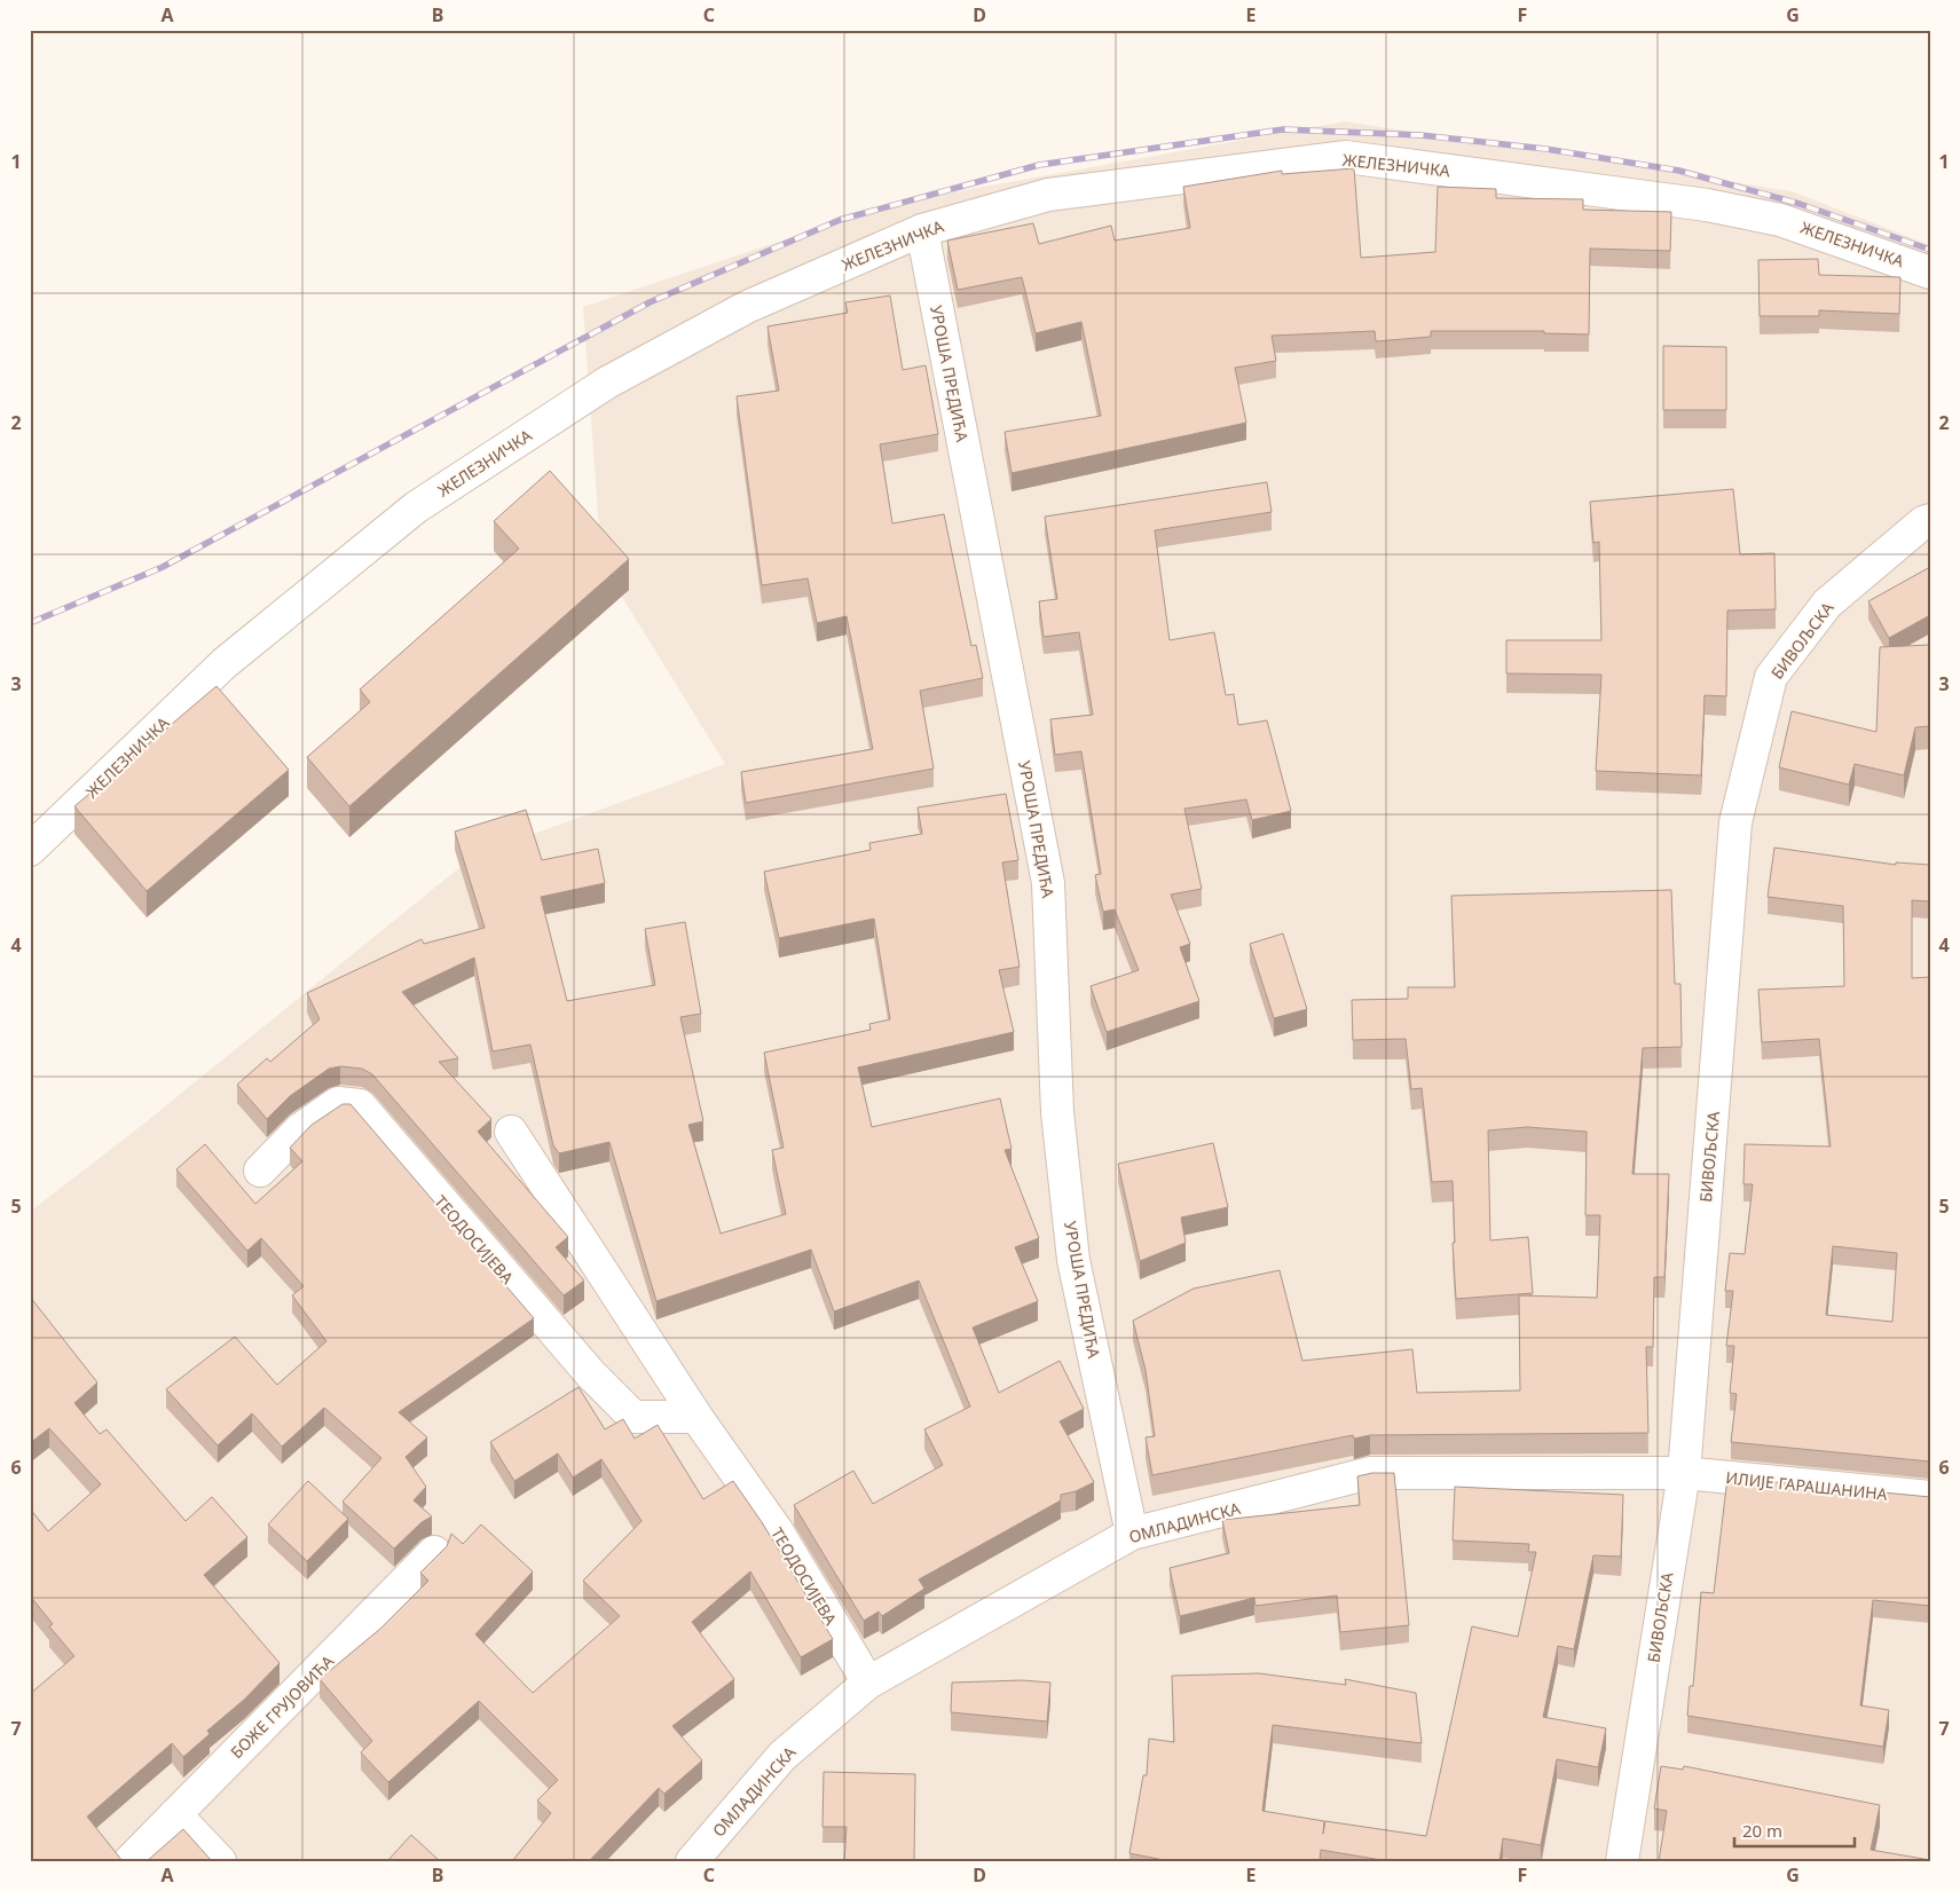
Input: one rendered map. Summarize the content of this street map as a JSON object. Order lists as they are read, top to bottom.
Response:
{
  "streets": {
    "street": [
      "ЖЕЛЕЗНИЧКА",
      "УРОША ПРЕДИЋА",
      "БИВОЉСКА",
      "ТЕОДОСИЈЕВА",
      "ИЛИЈЕ ГАРАШАНИНА",
      "ОМЛАДИНСКА",
      "БОЖЕ ГРУЈОВИЋА"
    ]
  },
  "crossings": [
    ["ЖЕЛЕЗНИЧКА", "УРОША ПРЕДИЋА"],
    ["УРОША ПРЕДИЋА", "ОМЛАДИНСКА"],
    ["БИВОЉСКА", "ИЛИЈЕ ГАРАШАНИНА"],
    ["БИВОЉСКА", "ОМЛАДИНСКА"],
    ["ТЕОДОСИЈЕВА", "ОМЛАДИНСКА"],
    ["ИЛИЈЕ ГАРАШАНИНА", "ОМЛАДИНСКА"]
  ],
  "scale_bar": "20 m",
  "grid": {
    "columns": [
      "A",
      "B",
      "C",
      "D",
      "E",
      "F",
      "G"
    ],
    "rows": [
      "1",
      "2",
      "3",
      "4",
      "5",
      "6",
      "7"
    ]
  }
}
